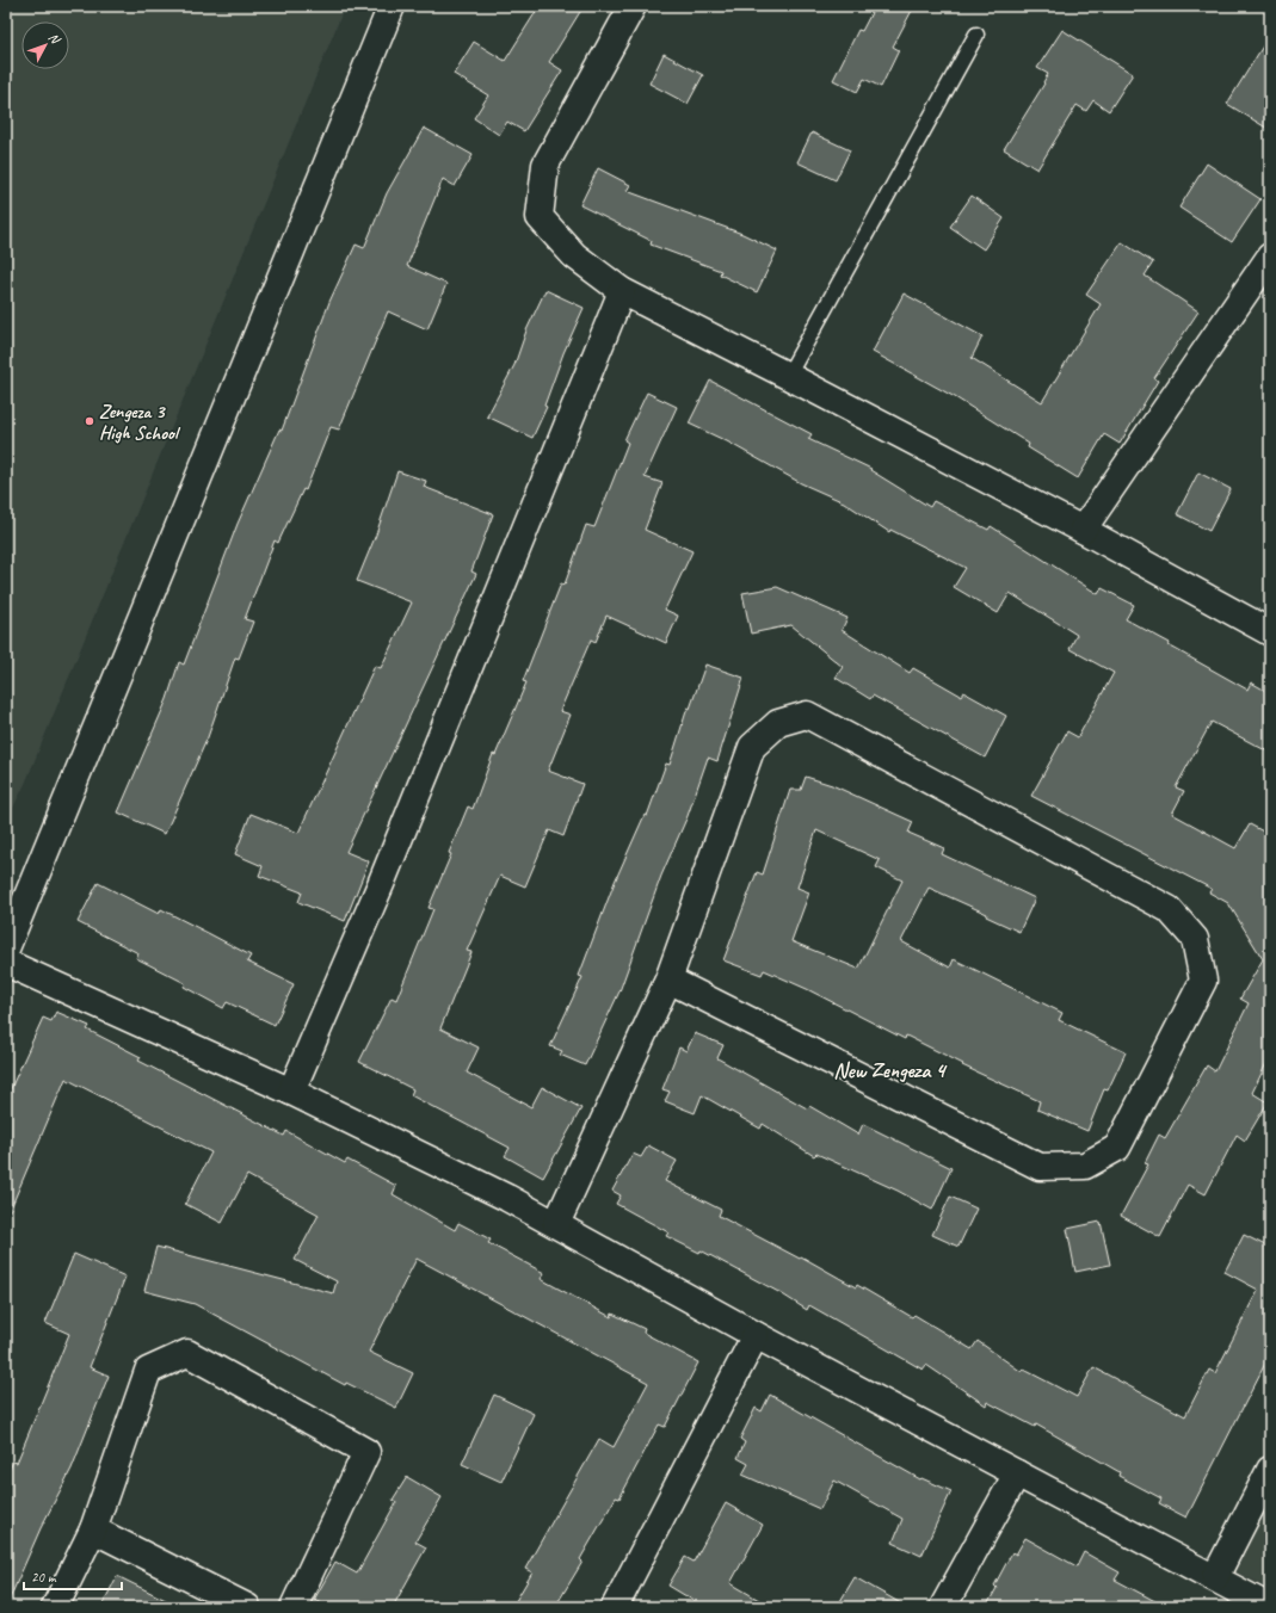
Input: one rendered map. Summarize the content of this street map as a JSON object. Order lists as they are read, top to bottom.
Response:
{
  "districts": ["New Zengeza 4"],
  "places": ["Zengeza 3 High School"],
  "scale_bar": "20 m",
  "north": "top right"
}
